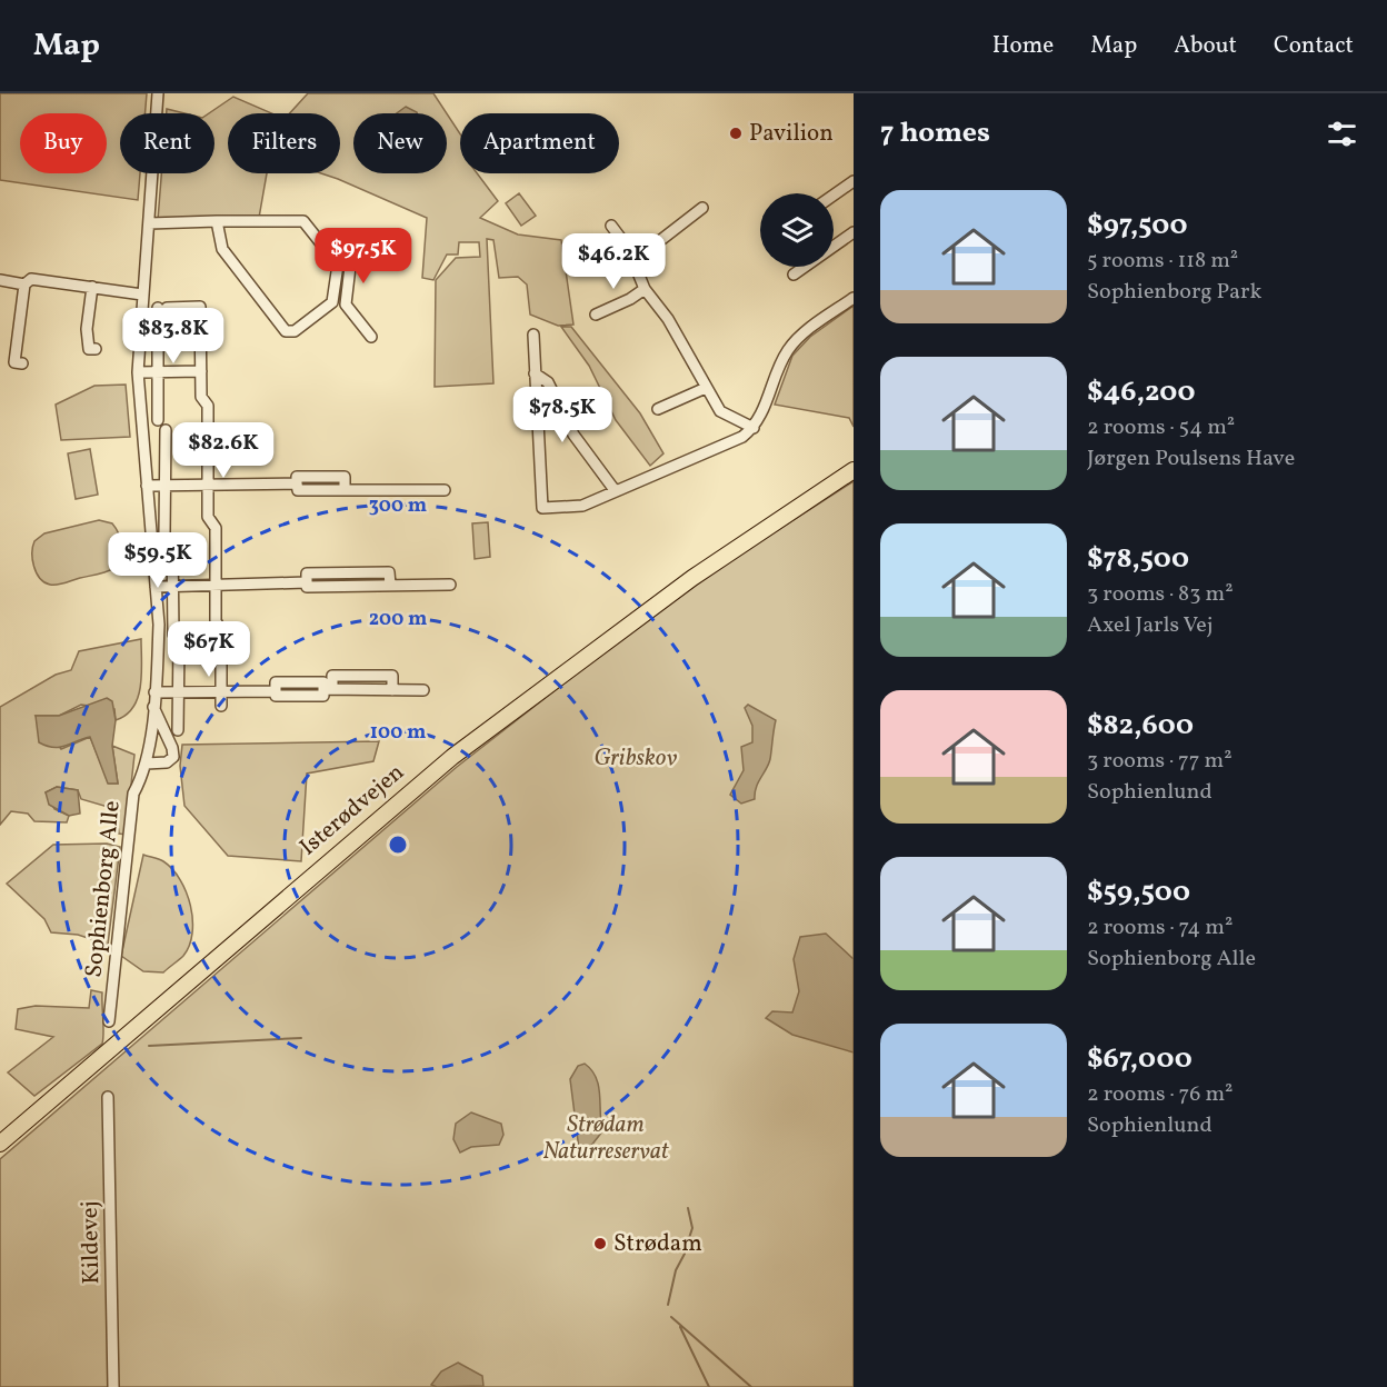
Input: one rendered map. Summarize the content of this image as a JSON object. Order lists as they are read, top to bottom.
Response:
{
  "streets": {
    "highway": ["Isterødvejen"],
    "street": ["Sophienborg Alle", "Kildevej"]
  },
  "parks": ["Gribskov", "Strødam Naturreservat"],
  "places": ["Pavilion", "Strødam"],
  "page": {
    "header": "Map",
    "nav": [
      "Home",
      "Map",
      "About",
      "Contact"
    ],
    "heading": "7 homes",
    "chip": [
      "Buy",
      "Rent",
      "Filters",
      "New",
      "Apartment"
    ],
    "list": [
      {
        "name": "$97,500",
        "note": "5 rooms · 118 m² · Sophienborg Park"
      },
      {
        "name": "$46,200",
        "note": "2 rooms · 54 m² · Jørgen Poulsens Have"
      },
      {
        "name": "$78,500",
        "note": "3 rooms · 83 m² · Axel Jarls Vej"
      },
      {
        "name": "$82,600",
        "note": "3 rooms · 77 m² · Sophienlund"
      },
      {
        "name": "$59,500",
        "note": "2 rooms · 74 m² · Sophienborg Alle"
      },
      {
        "name": "$67,000",
        "note": "2 rooms · 76 m² · Sophienlund"
      }
    ],
    "price": [
      "$97.5K",
      "$46.2K",
      "$83.8K",
      "$78.5K",
      "$82.6K",
      "$59.5K",
      "$67K"
    ]
  },
  "rings": ["300 m", "200 m", "100 m"]
}
